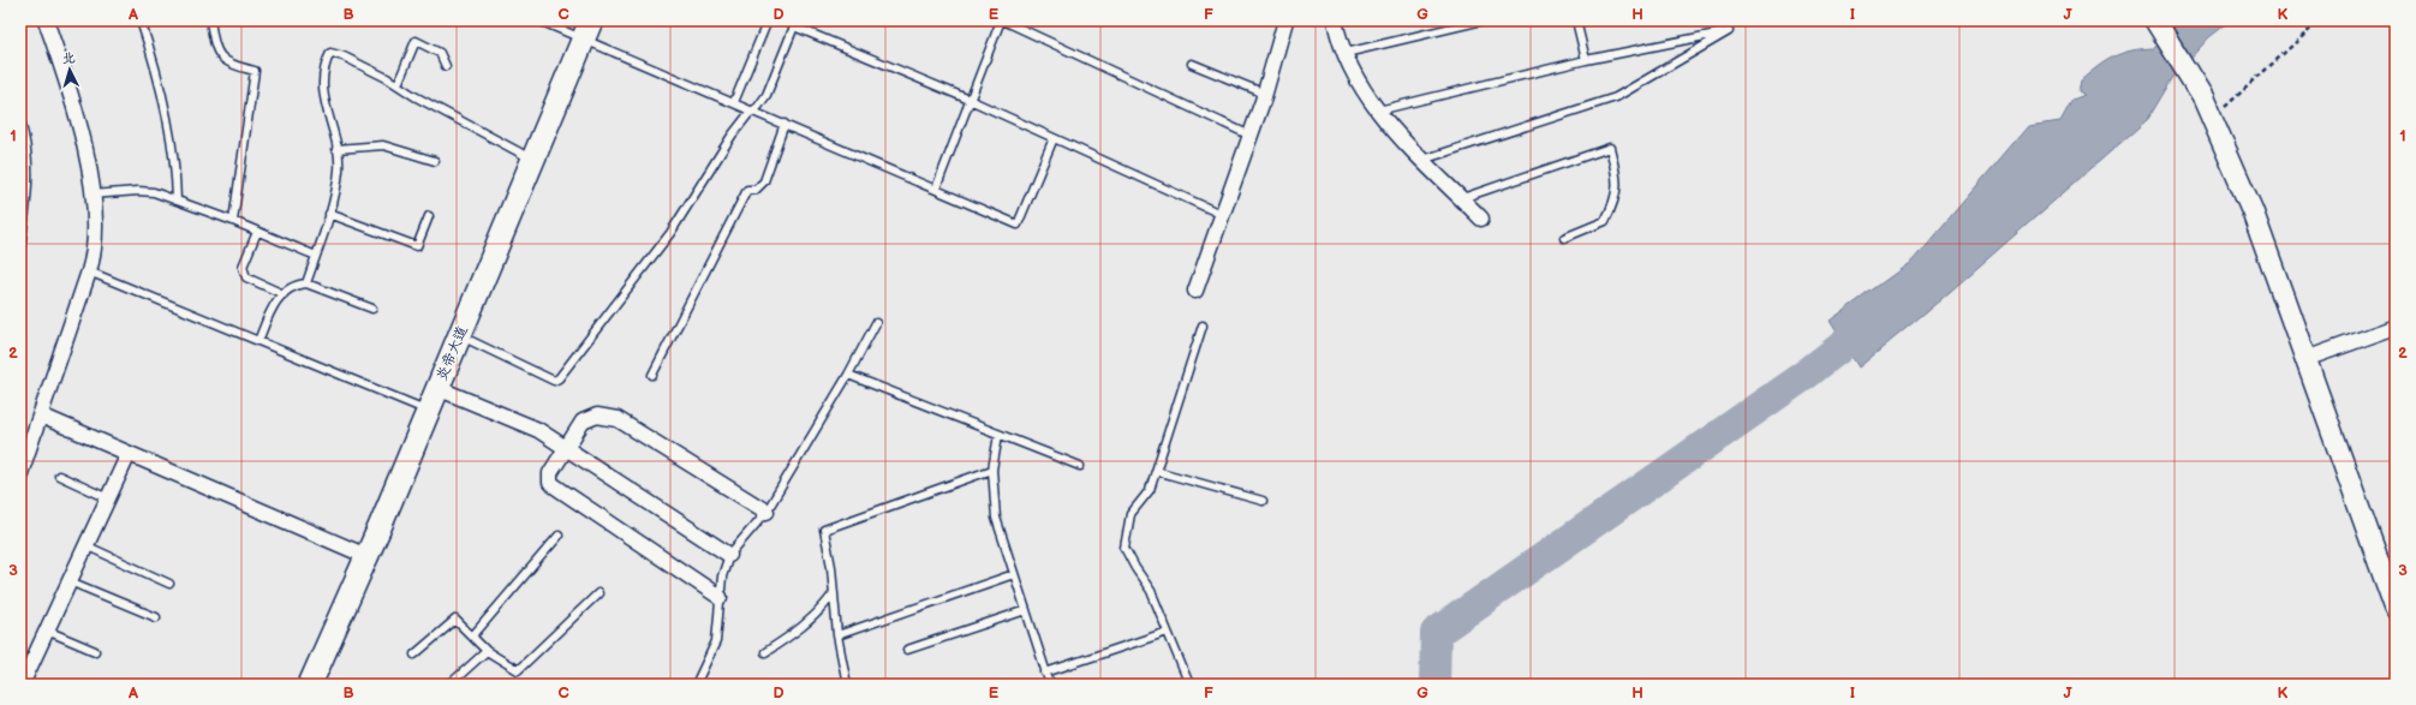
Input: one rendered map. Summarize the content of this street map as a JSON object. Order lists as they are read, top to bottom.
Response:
{
  "streets": {
    "main road": ["炎帝大道"]
  },
  "north": "top",
  "grid": {
    "columns": [
      "A",
      "B",
      "C",
      "D",
      "E",
      "F",
      "G",
      "H",
      "I",
      "J",
      "K"
    ],
    "rows": ["1", "2", "3"]
  }
}
